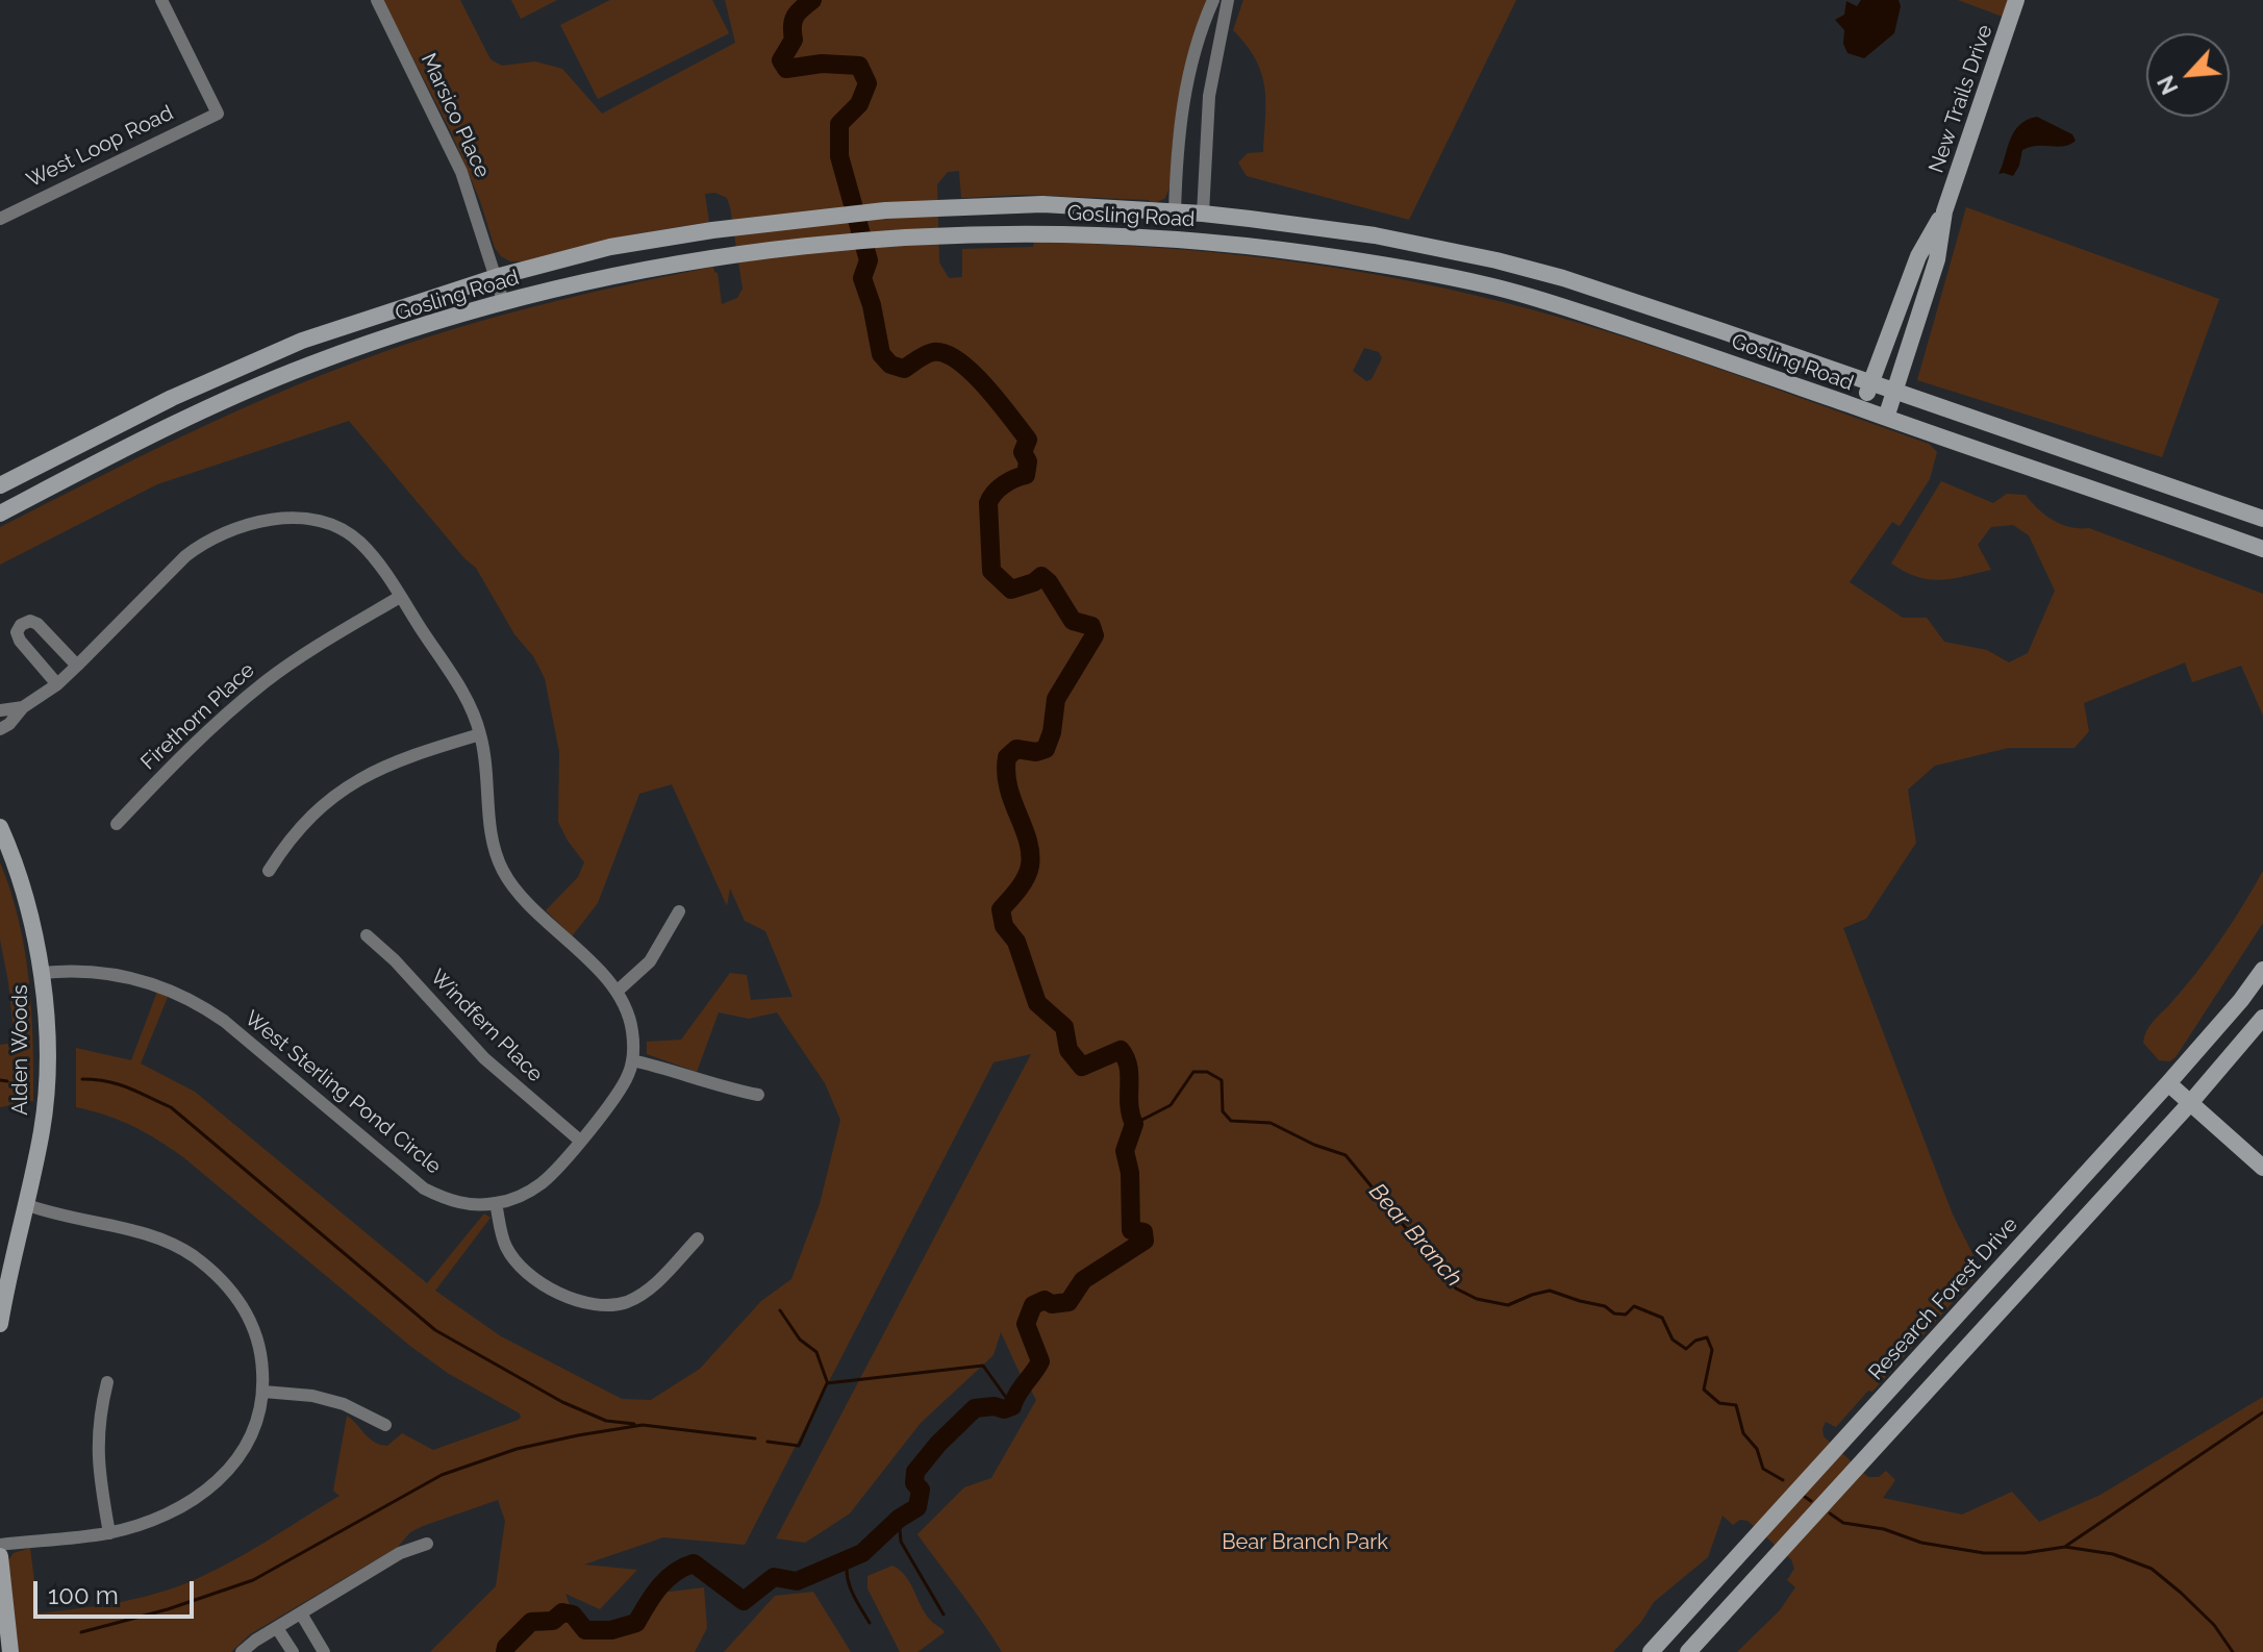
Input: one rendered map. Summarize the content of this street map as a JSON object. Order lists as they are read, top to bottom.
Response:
{
  "streets": {
    "main road": [
      "New Trails Drive",
      "Gosling Road",
      "Alden Woods",
      "Research Forest Drive"
    ],
    "street": [
      "Marsico Place",
      "West Loop Road",
      "Firethorn Place",
      "Windfern Place",
      "West Sterling Pond Circle"
    ]
  },
  "crossings": [
    ["New Trails Drive", "Gosling Road"],
    ["Marsico Place", "Gosling Road"],
    ["Windfern Place", "West Sterling Pond Circle"],
    ["Alden Woods", "West Sterling Pond Circle"]
  ],
  "water": ["Bear Branch"],
  "parks": ["Bear Branch Park"],
  "scale_bar": "100 m",
  "north": "bottom left"
}
